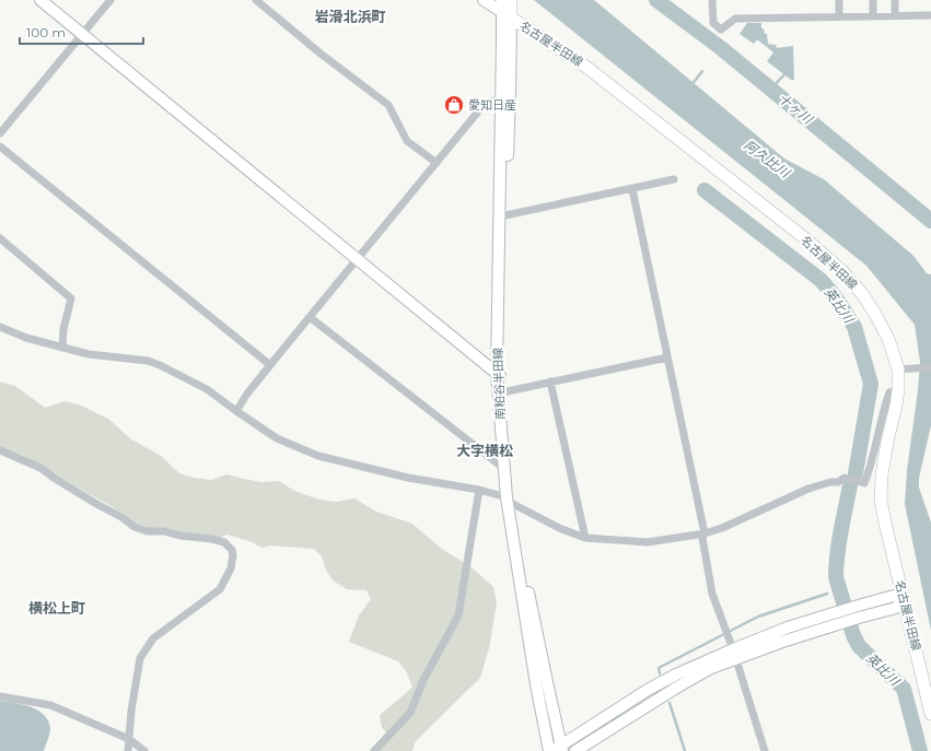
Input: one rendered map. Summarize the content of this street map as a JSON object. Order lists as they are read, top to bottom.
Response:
{
  "streets": {
    "main road": ["名古屋半田線"],
    "street": ["南粕谷半田線"]
  },
  "crossings": [
    ["名古屋半田線", "南粕谷半田線"]
  ],
  "districts": ["岩滑北浜町", "大字横松", "横松上町"],
  "water": ["十ヶ川", "阿久比川", "英比川"],
  "places": {
    "shop": ["愛知日産"]
  },
  "scale_bar": "100 m"
}
